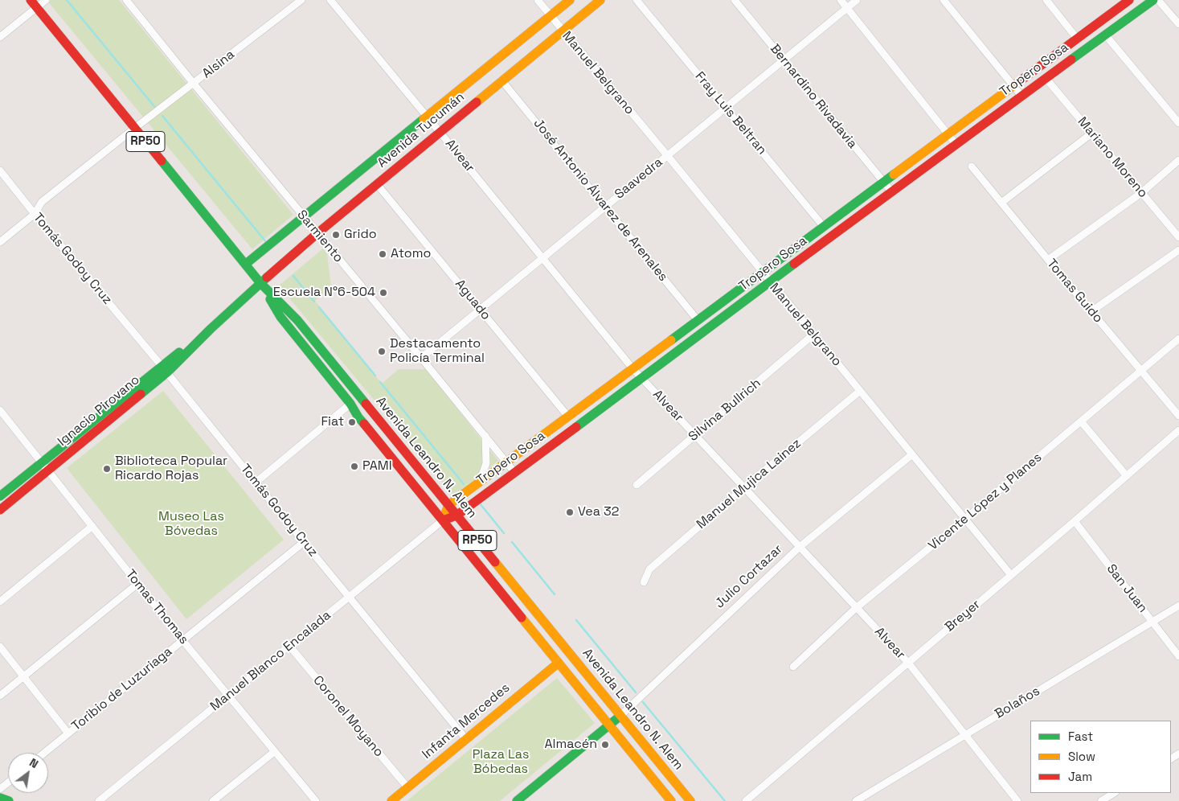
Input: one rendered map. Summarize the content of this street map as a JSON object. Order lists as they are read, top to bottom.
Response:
{
  "streets": {
    "street": [
      "Alsina",
      "Tropero Sosa",
      "Manuel Belgrano",
      "Bernardino Rivadavia",
      "Fray Luis Beltran",
      "Avenida Tucumán",
      "RP50",
      "Alvear",
      "Mariano Moreno",
      "Saavedra",
      "José Antonio Álvarez de Arenales",
      "Sarmiento",
      "Tomás Godoy Cruz",
      "Tomas Guido",
      "Aguado",
      "Silvina Bullrich",
      "Ignacio Pirovano",
      "Avenida Leandro N. Alem",
      "Manuel Mujica Lainez",
      "Vicente López y Planes",
      "Julio Cortazar",
      "San Juan",
      "Tomas Thomas",
      "Breyer",
      "Manuel Blanco Encalada",
      "Toribio de Luzuriaga",
      "Bolaños",
      "Coronel Moyano",
      "Infanta Mercedes"
    ]
  },
  "crossings": [
    ["Alsina", "Sarmiento"],
    ["Alsina", "Tomás Godoy Cruz"],
    ["Alsina", "Avenida Leandro N. Alem"],
    ["Tropero Sosa", "Manuel Belgrano"],
    ["Tropero Sosa", "Bernardino Rivadavia"],
    ["Tropero Sosa", "Fray Luis Beltran"],
    ["Tropero Sosa", "Alvear"],
    ["Tropero Sosa", "Mariano Moreno"],
    ["Tropero Sosa", "José Antonio Álvarez de Arenales"],
    ["Tropero Sosa", "Sarmiento"],
    ["Tropero Sosa", "Aguado"],
    ["Tropero Sosa", "Avenida Leandro N. Alem"],
    ["Tropero Sosa", "Manuel Blanco Encalada"],
    ["Manuel Belgrano", "Avenida Tucumán"],
    ["Manuel Belgrano", "Saavedra"],
    ["Manuel Belgrano", "Silvina Bullrich"],
    ["Manuel Belgrano", "Manuel Mujica Lainez"],
    ["Manuel Belgrano", "Vicente López y Planes"],
    ["Manuel Belgrano", "Julio Cortazar"],
    ["Manuel Belgrano", "Breyer"],
    ["Bernardino Rivadavia", "Saavedra"],
    ["Fray Luis Beltran", "Saavedra"],
    ["Avenida Tucumán", "Alvear"],
    ["Avenida Tucumán", "José Antonio Álvarez de Arenales"],
    ["Avenida Tucumán", "Sarmiento"],
    ["Avenida Tucumán", "Aguado"],
    ["Avenida Tucumán", "Ignacio Pirovano"],
    ["Avenida Tucumán", "Avenida Leandro N. Alem"],
    ["Alvear", "Saavedra"],
    ["Alvear", "Silvina Bullrich"],
    ["Alvear", "Manuel Mujica Lainez"],
    ["Alvear", "Vicente López y Planes"],
    ["Alvear", "Julio Cortazar"],
    ["Alvear", "Breyer"],
    ["Alvear", "Bolaños"],
    ["Saavedra", "José Antonio Álvarez de Arenales"],
    ["Saavedra", "Sarmiento"],
    ["Saavedra", "Aguado"],
    ["Tomás Godoy Cruz", "Ignacio Pirovano"],
    ["Tomás Godoy Cruz", "Manuel Blanco Encalada"],
    ["Tomás Godoy Cruz", "Toribio de Luzuriaga"],
    ["Tomás Godoy Cruz", "Infanta Mercedes"],
    ["Tomas Guido", "Vicente López y Planes"],
    ["Ignacio Pirovano", "Avenida Leandro N. Alem"],
    ["Ignacio Pirovano", "Tomas Thomas"],
    ["Avenida Leandro N. Alem", "Julio Cortazar"],
    ["Avenida Leandro N. Alem", "Manuel Blanco Encalada"],
    ["Avenida Leandro N. Alem", "Infanta Mercedes"],
    ["San Juan", "Breyer"],
    ["San Juan", "Bolaños"],
    ["Tomas Thomas", "Manuel Blanco Encalada"],
    ["Tomas Thomas", "Toribio de Luzuriaga"],
    ["Manuel Blanco Encalada", "Coronel Moyano"],
    ["Coronel Moyano", "Infanta Mercedes"]
  ],
  "parks": ["Museo Las Bóvedas", "Plaza Las Bóbedas"],
  "places": [
    "Grido",
    "Atomo",
    "Escuela N°6-504",
    "Destacamento Policía Terminal",
    "Fiat",
    "PAMI",
    "Biblioteca Popular Ricardo Rojas",
    "Vea 32",
    "Almacén"
  ],
  "legend": ["Fast", "Slow", "Jam"],
  "north": "top right"
}
